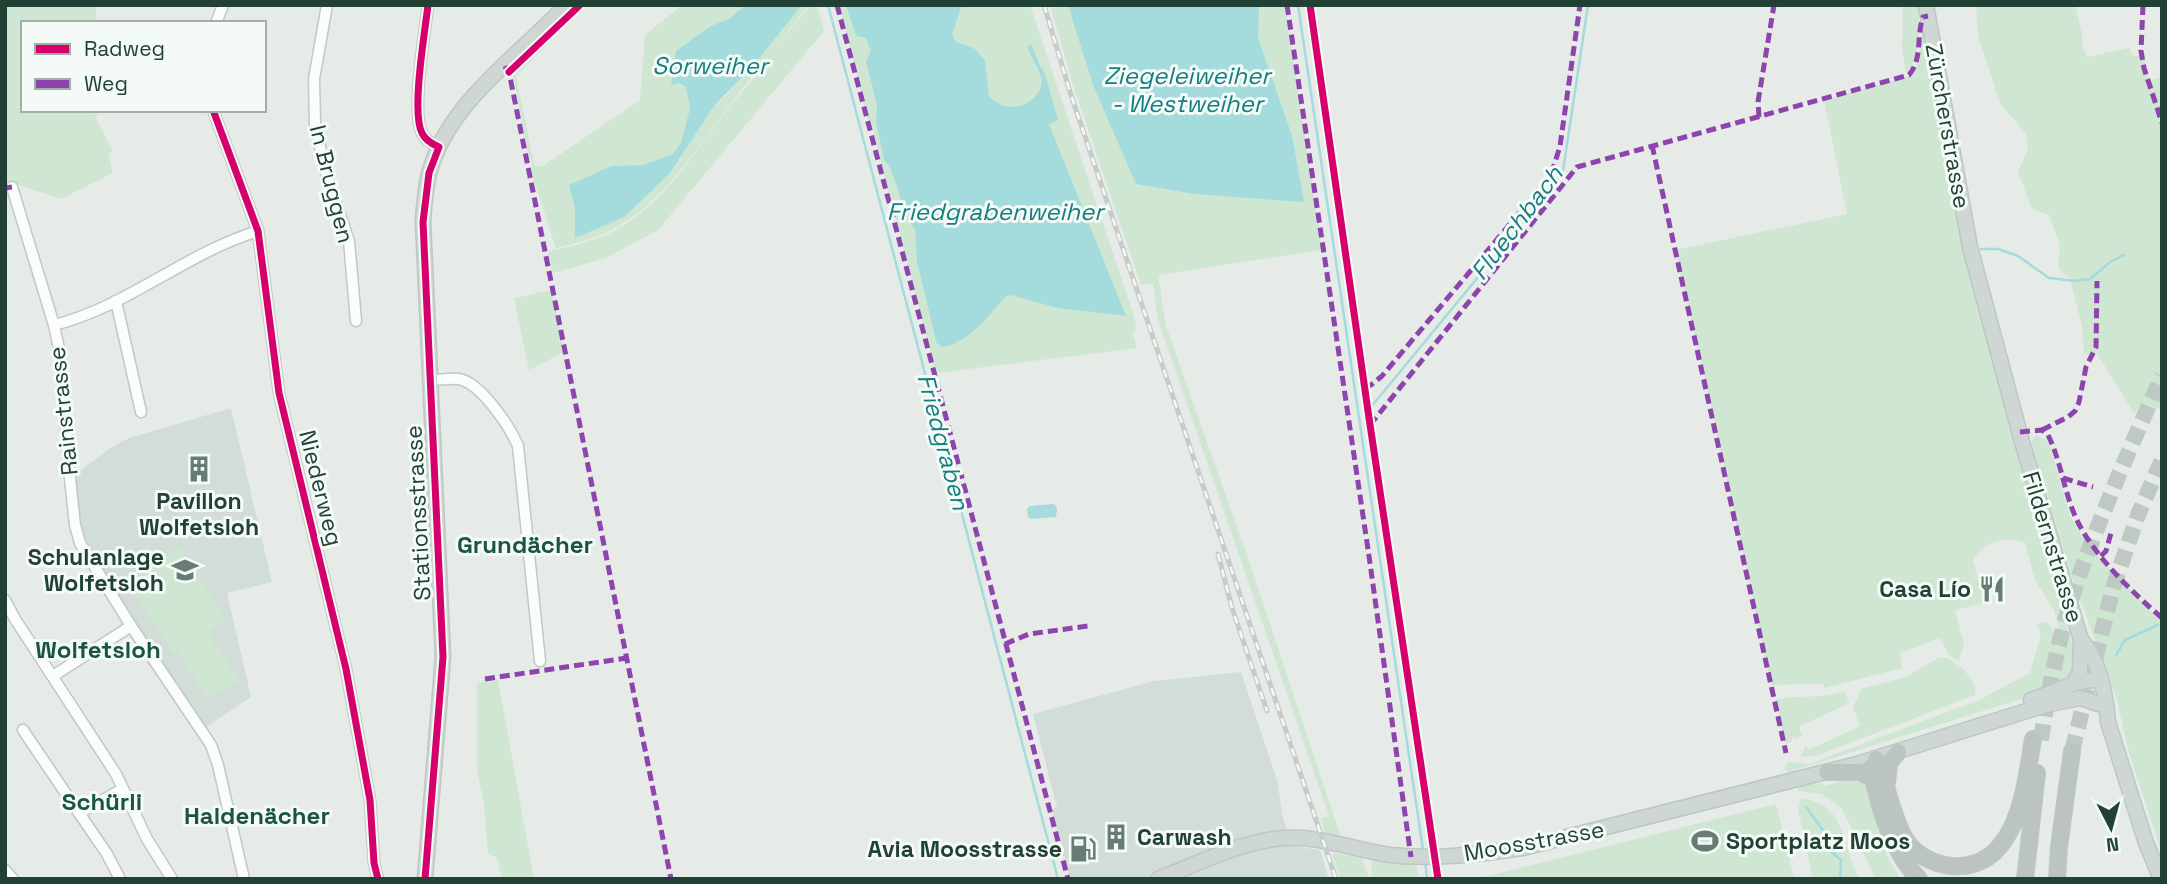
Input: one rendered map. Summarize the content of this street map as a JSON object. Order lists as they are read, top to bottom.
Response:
{
  "streets": {
    "main road": [
      "Zürcherstrasse",
      "Stationsstrasse",
      "Fildernstrasse",
      "Moosstrasse"
    ],
    "street": ["In Bruggen", "Rainstrasse", "Niederweg"]
  },
  "crossings": [
    ["Zürcherstrasse", "Fildernstrasse"]
  ],
  "districts": [
    "Grundächer",
    "Wolfetsloh",
    "Schürli",
    "Haldenächer"
  ],
  "water": [
    "Sorweiher",
    "Ziegeleiweiher - Westweiher",
    "Friedgrabenweiher",
    "Fluechbach",
    "Friedgraben"
  ],
  "places": {
    "building": ["Pavillon Wolfetsloh", "Carwash"],
    "school or university": ["Schulanlage Wolfetsloh"],
    "restaurant": ["Casa Lío"],
    "sports": ["Sportplatz Moos"],
    "fuel station": ["Avia Moosstrasse"]
  },
  "legend": ["Radweg", "Weg"],
  "north": "bottom"
}
